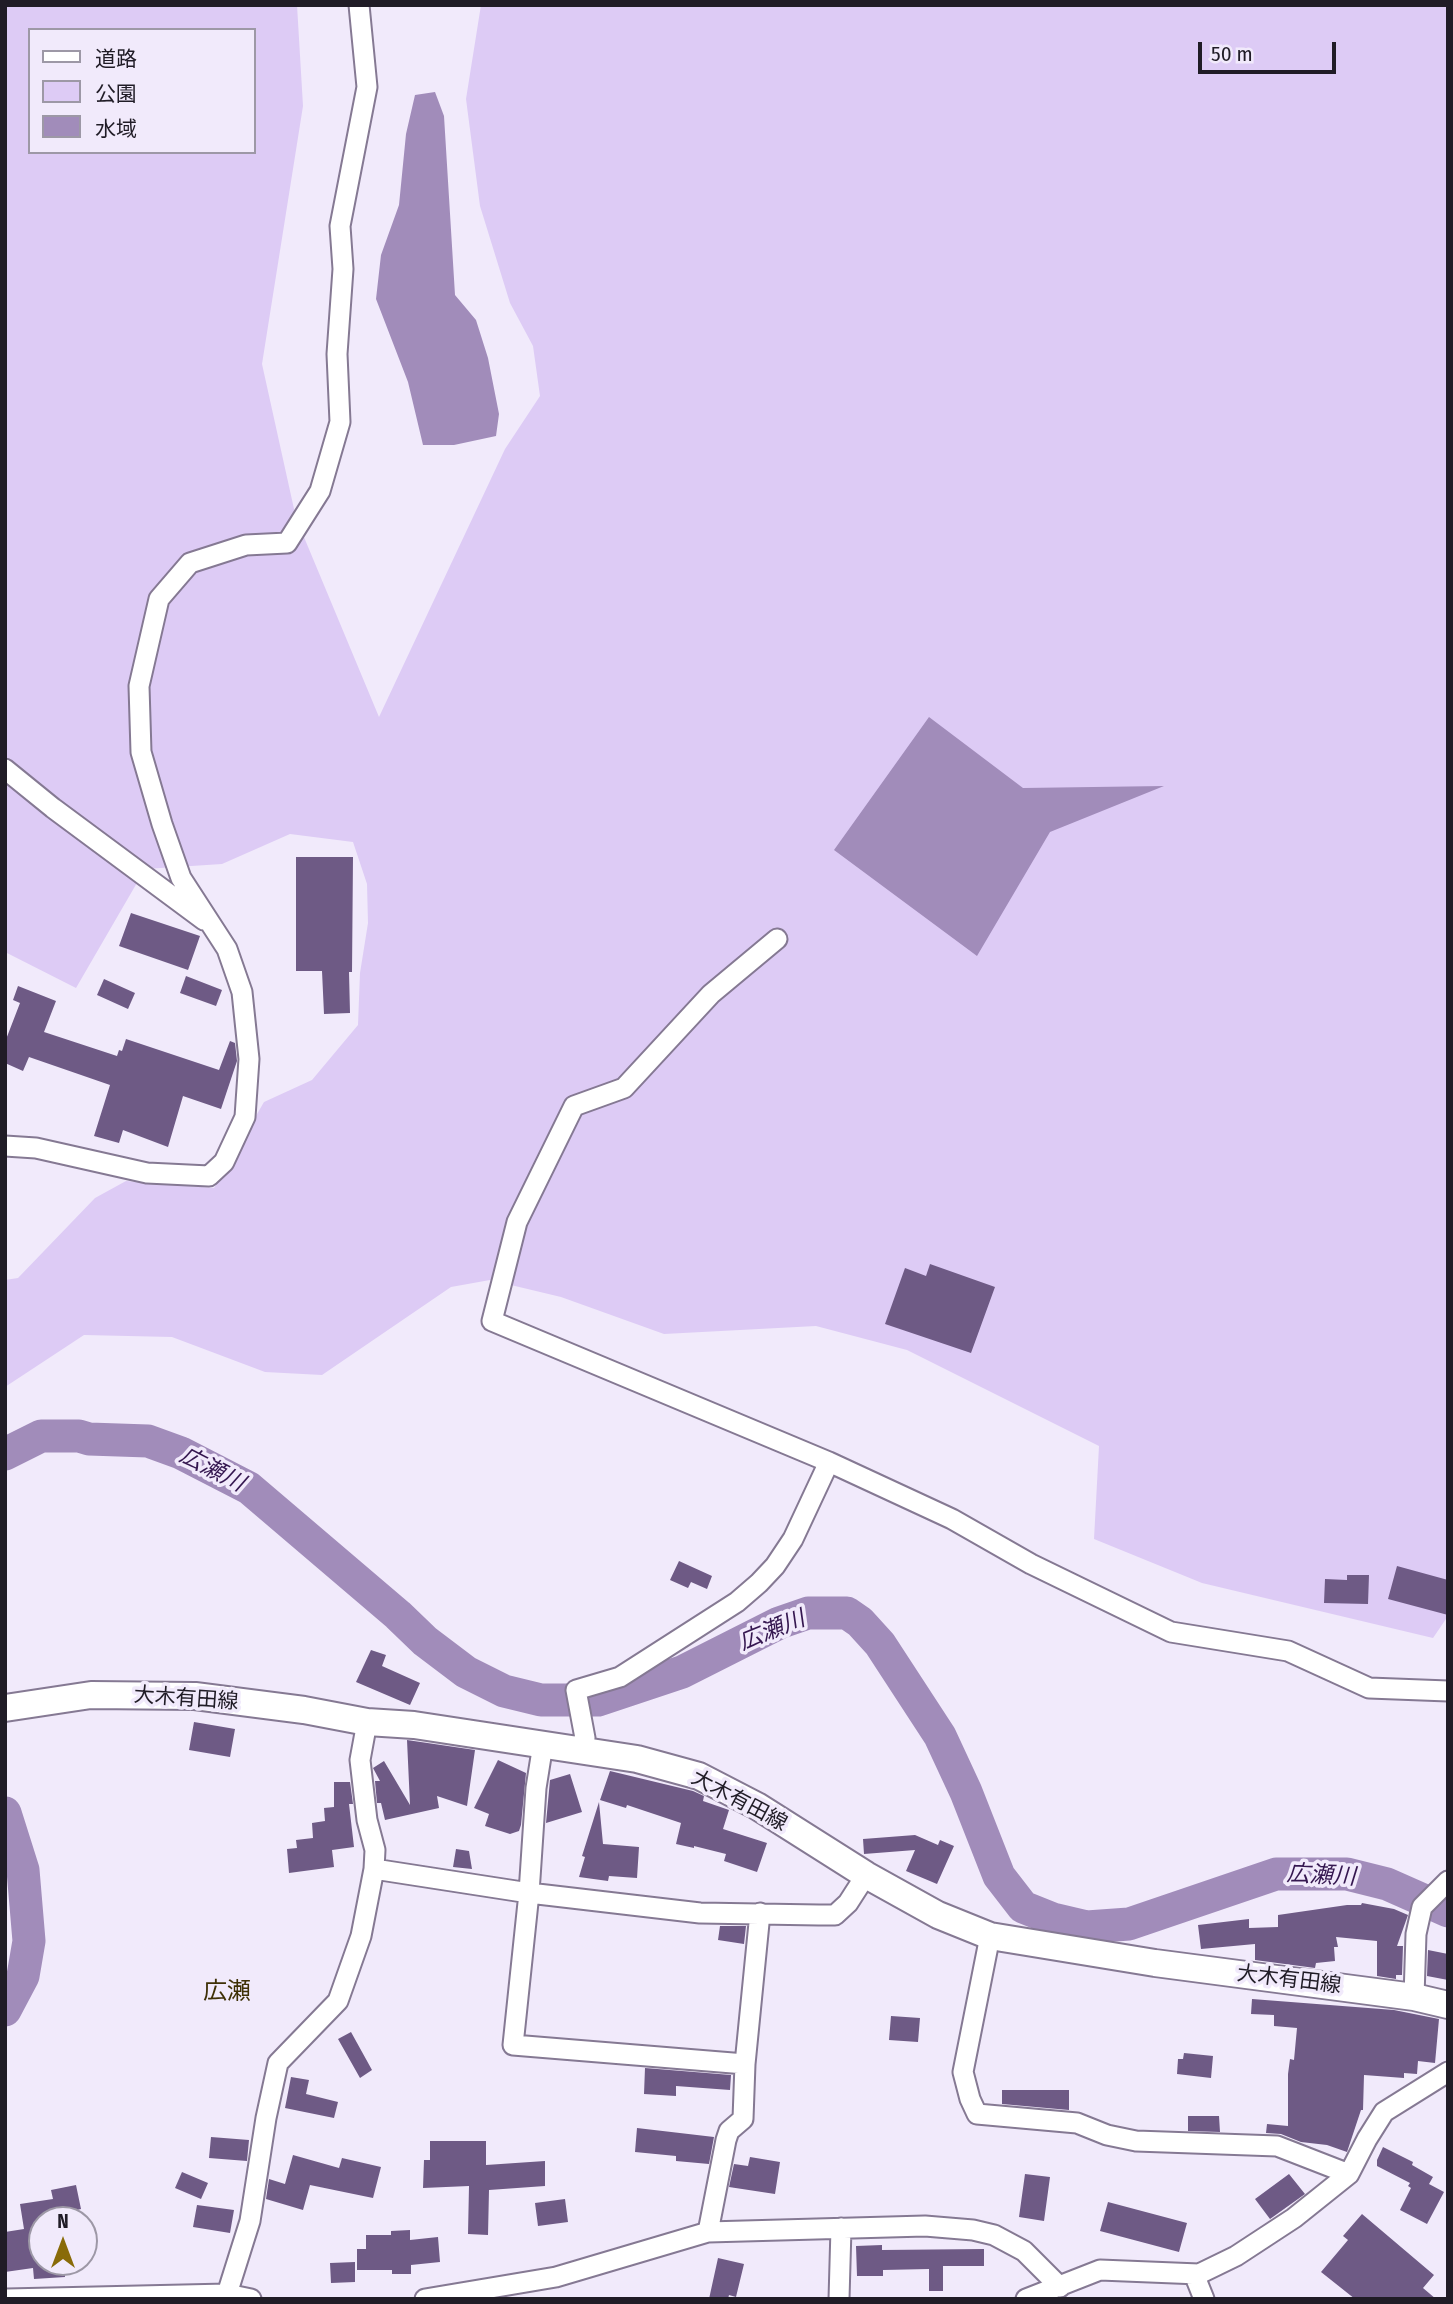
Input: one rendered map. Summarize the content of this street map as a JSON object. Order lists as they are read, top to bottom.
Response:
{
  "streets": {
    "main road": ["大木有田線"]
  },
  "districts": ["広瀬"],
  "water": ["広瀬川"],
  "legend": ["道路", "公園", "水域"],
  "scale_bar": "50 m",
  "north": "top"
}
